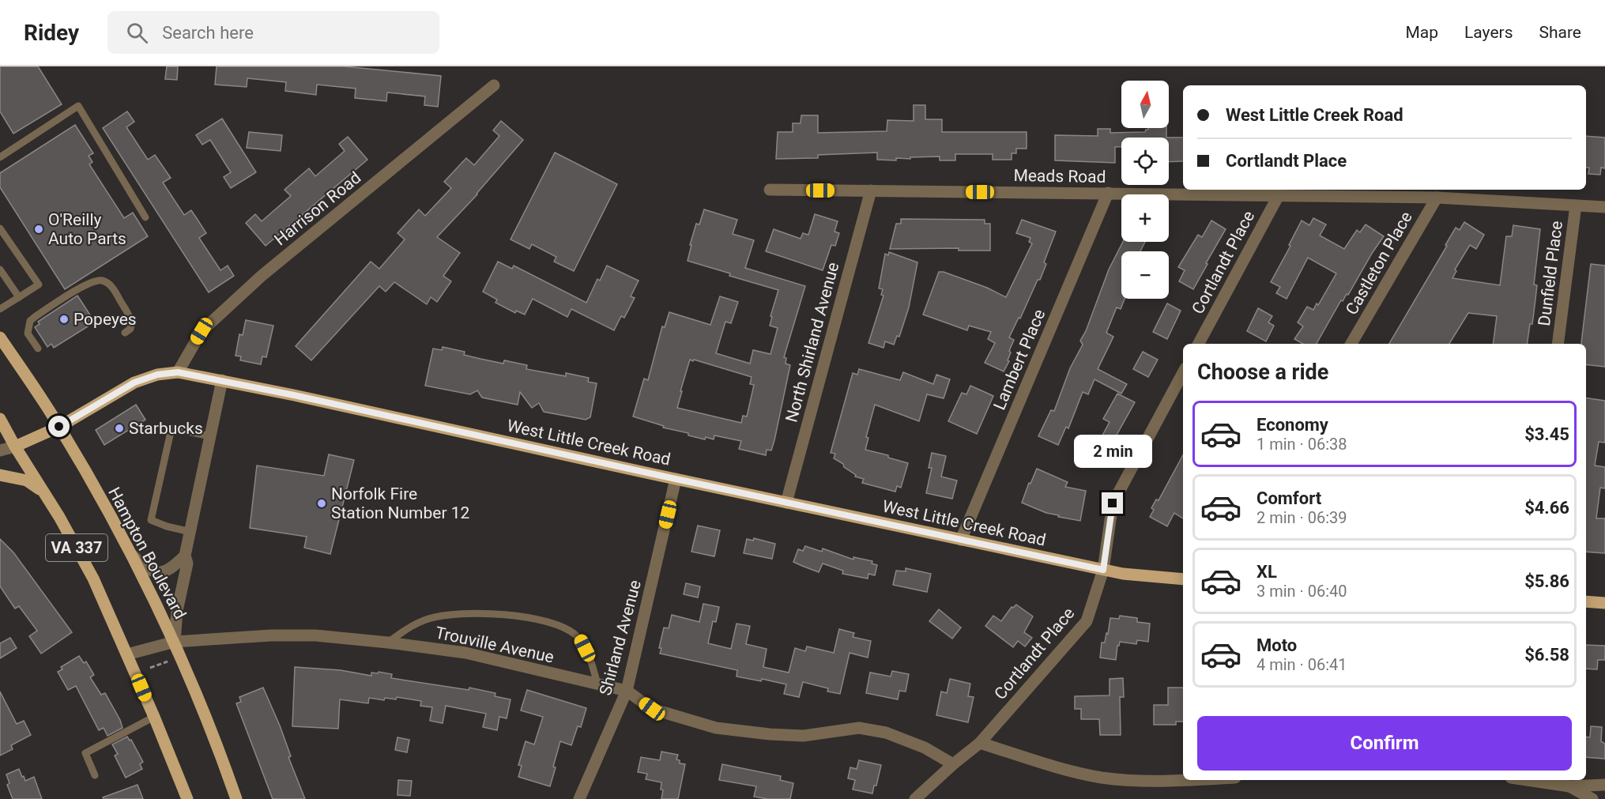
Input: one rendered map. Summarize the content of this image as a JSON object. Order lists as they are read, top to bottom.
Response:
{
  "streets": {
    "main road": ["West Little Creek Road", "VA 337", "Hampton Boulevard"],
    "street": [
      "Meads Road",
      "Harrison Road",
      "Cortlandt Place",
      "Castleton Place",
      "Dunfield Place",
      "North Shirland Avenue",
      "Lambert Place",
      "Shirland Avenue",
      "Trouville Avenue"
    ]
  },
  "crossings": [
    ["Meads Road", "Cortlandt Place"],
    ["Meads Road", "Castleton Place"],
    ["Meads Road", "Dunfield Place"],
    ["Meads Road", "North Shirland Avenue"],
    ["Meads Road", "Lambert Place"],
    ["Harrison Road", "West Little Creek Road"],
    ["Cortlandt Place", "West Little Creek Road"],
    ["Cortlandt Place", "Trouville Avenue"],
    ["North Shirland Avenue", "West Little Creek Road"],
    ["Lambert Place", "West Little Creek Road"],
    ["West Little Creek Road", "VA 337"],
    ["West Little Creek Road", "Hampton Boulevard"],
    ["West Little Creek Road", "Shirland Avenue"],
    ["VA 337", "Trouville Avenue"],
    ["Hampton Boulevard", "Trouville Avenue"],
    ["Shirland Avenue", "Trouville Avenue"]
  ],
  "places": [
    "O'Reilly Auto Parts",
    "Popeyes",
    "Starbucks",
    "Norfolk Fire Station Number 12"
  ],
  "north": "top",
  "page": {
    "header": "Ridey",
    "search": "Search here",
    "nav": ["Map", "Layers", "Share"],
    "map_buttons": ["+", "−"],
    "banner": ["West Little Creek Road", "Cortlandt Place"],
    "heading": "Choose a ride",
    "list": [
      {
        "name": "Economy",
        "note": "1 min · 06:38",
        "value": "$3.45"
      },
      {
        "name": "Comfort",
        "note": "2 min · 06:39",
        "value": "$4.66"
      },
      {
        "name": "XL",
        "note": "3 min · 06:40",
        "value": "$5.86"
      },
      {
        "name": "Moto",
        "note": "4 min · 06:41",
        "value": "$6.58"
      }
    ],
    "bubble": "2 min",
    "buttons": "Confirm"
  }
}
